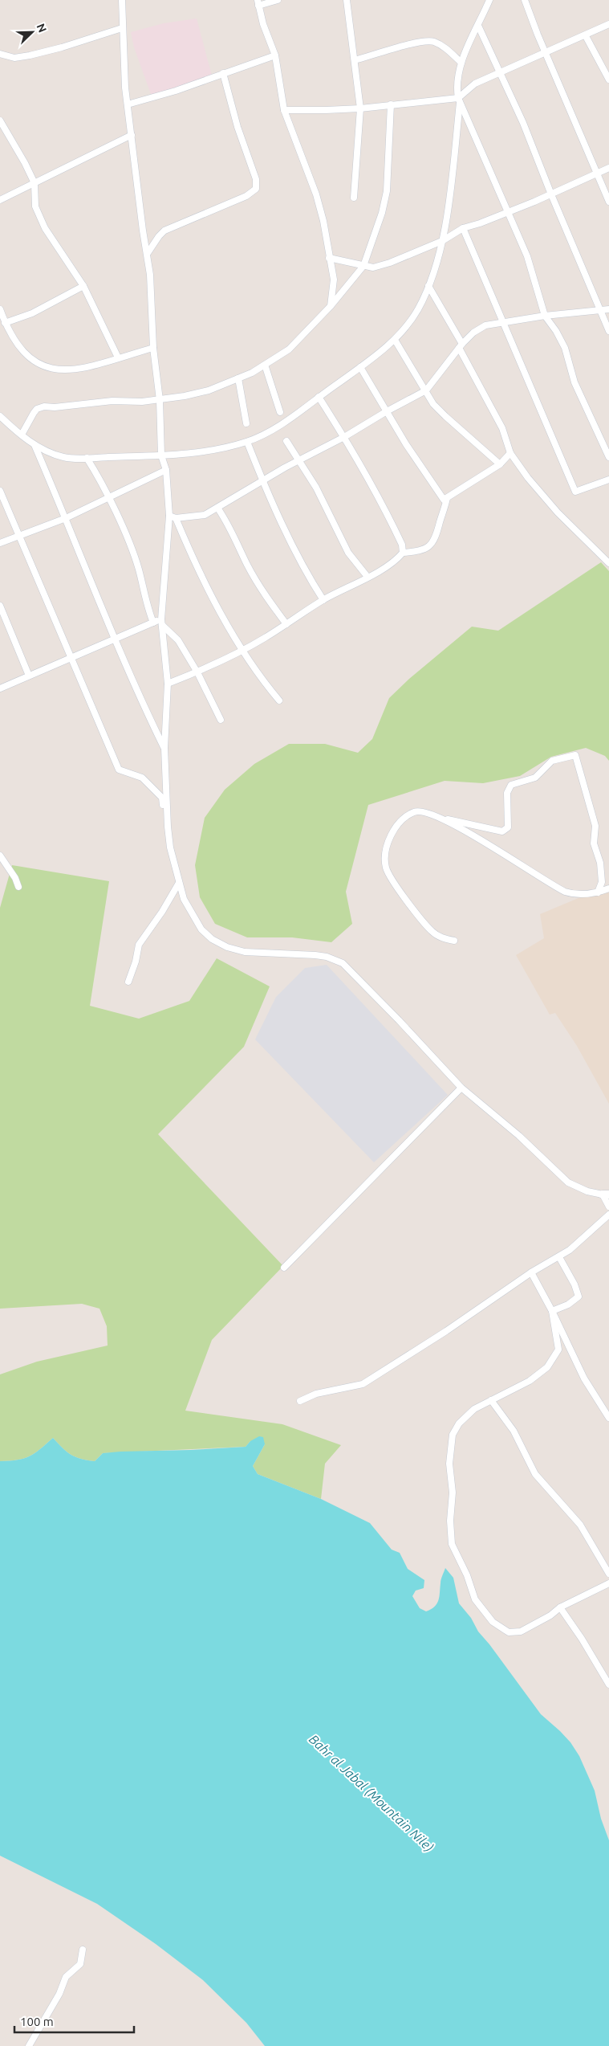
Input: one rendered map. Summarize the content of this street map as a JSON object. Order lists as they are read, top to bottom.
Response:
{
  "water": ["Bahr al Jabal (Mountain Nile)"],
  "scale_bar": "100 m",
  "north": "top right"
}
